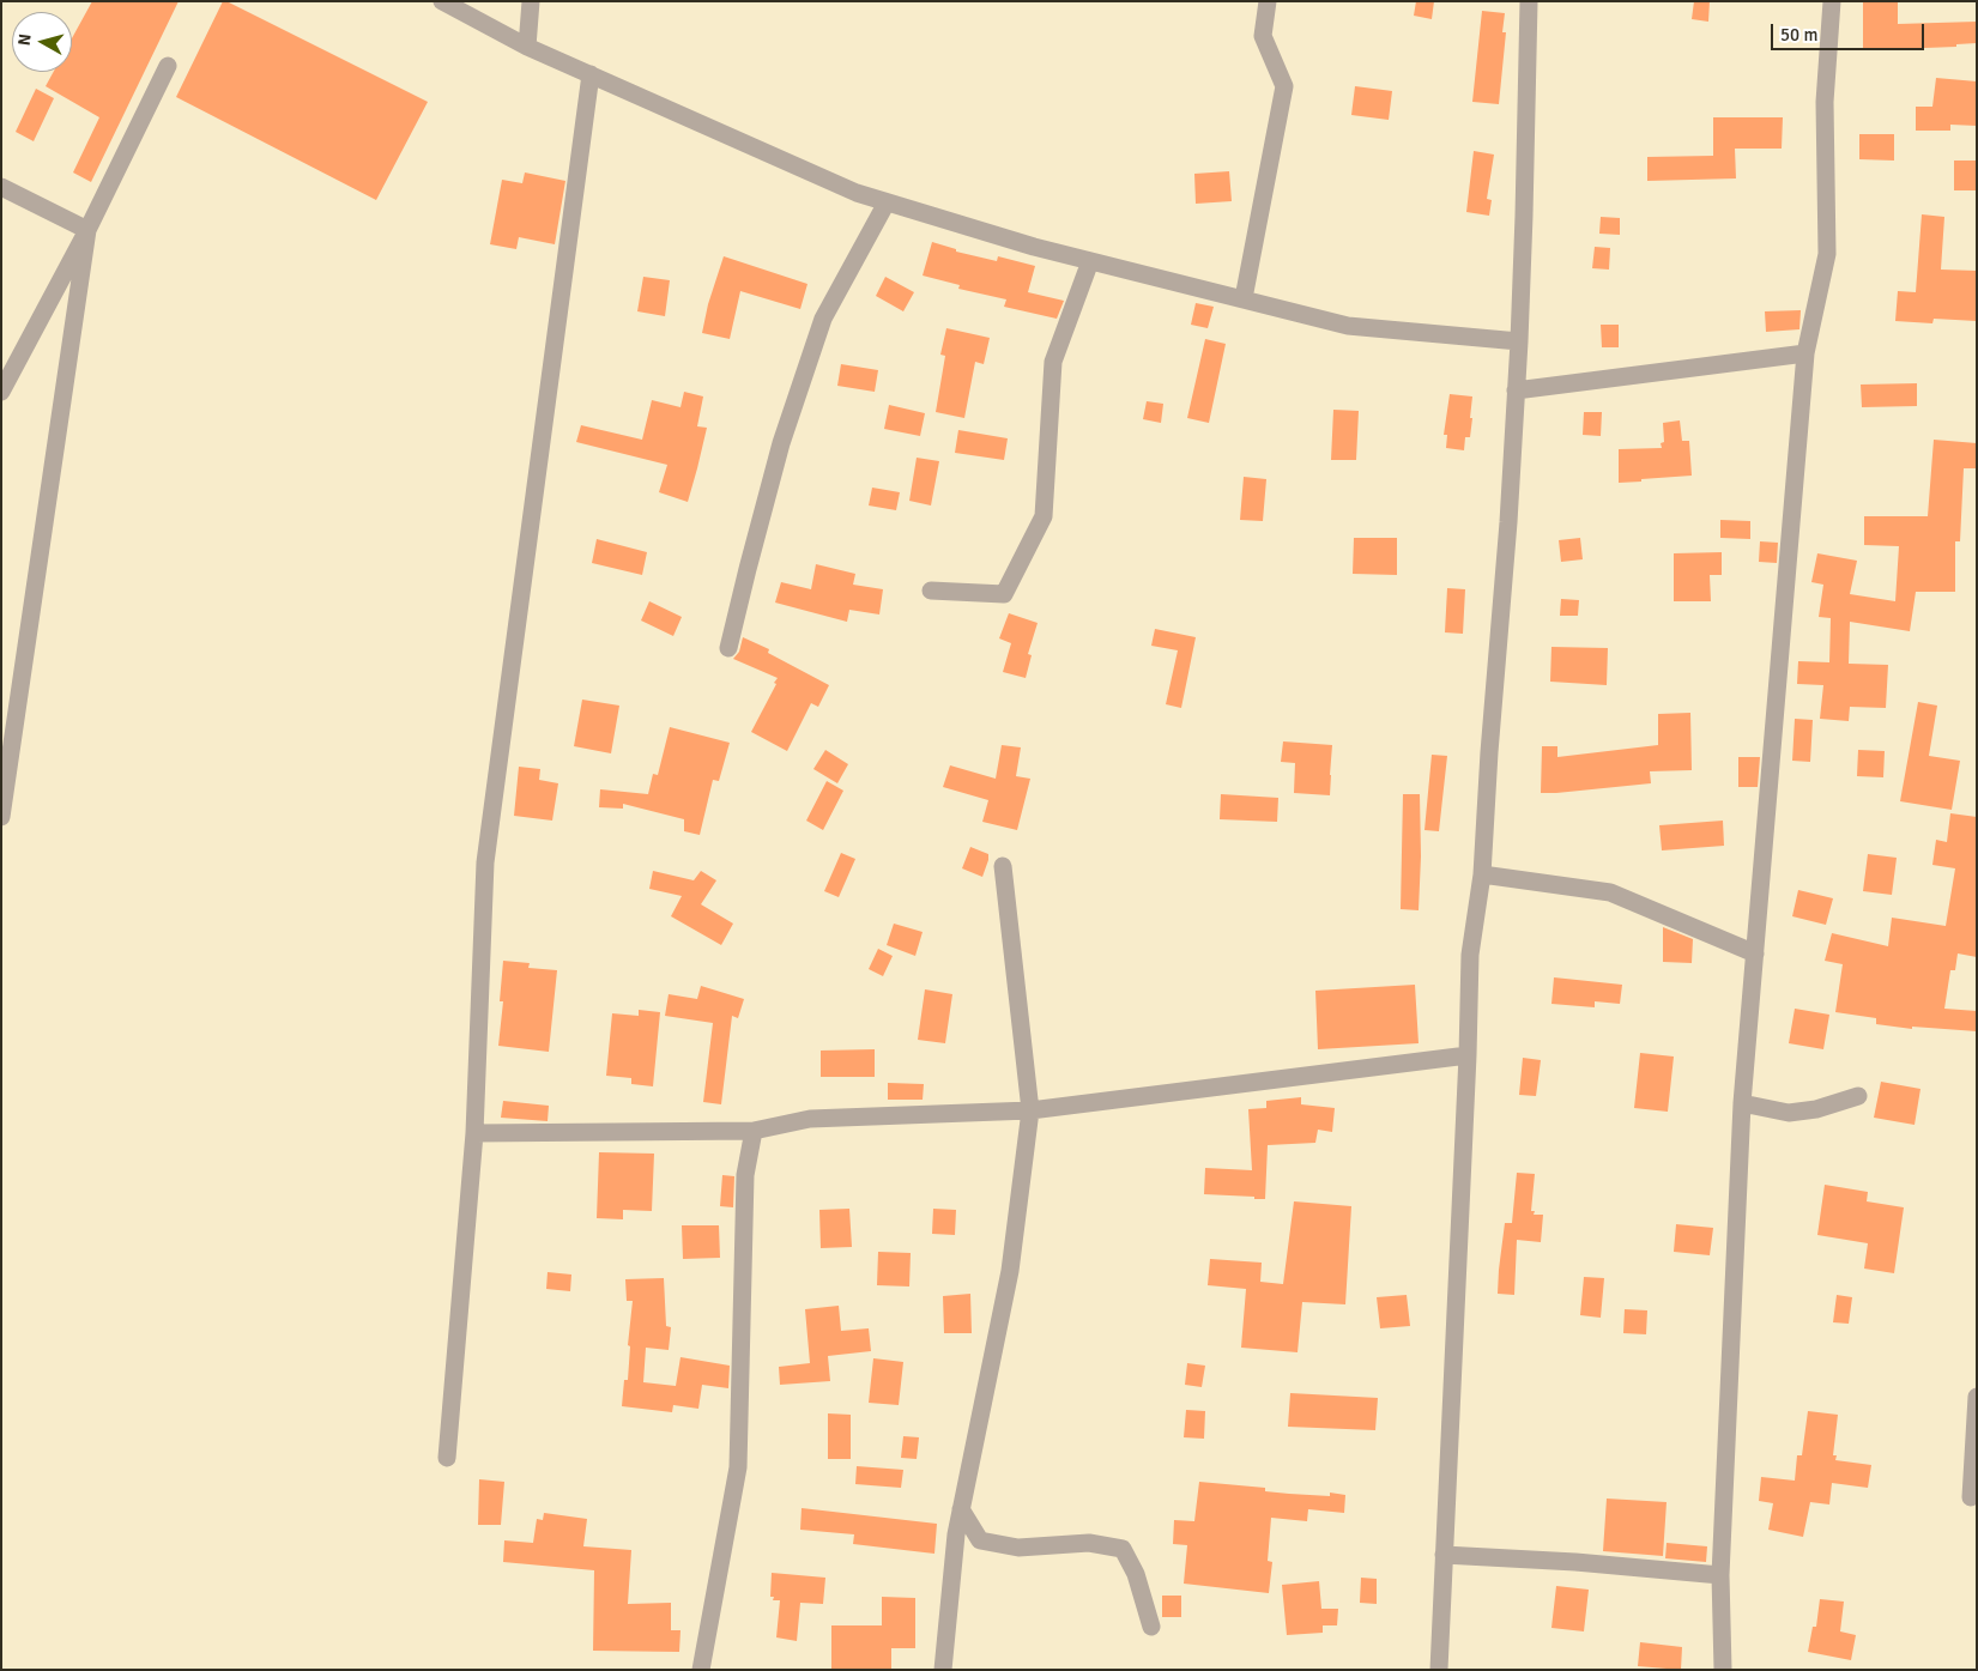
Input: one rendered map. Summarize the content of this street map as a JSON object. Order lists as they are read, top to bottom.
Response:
{
  "scale_bar": "50 m",
  "north": "left"
}
